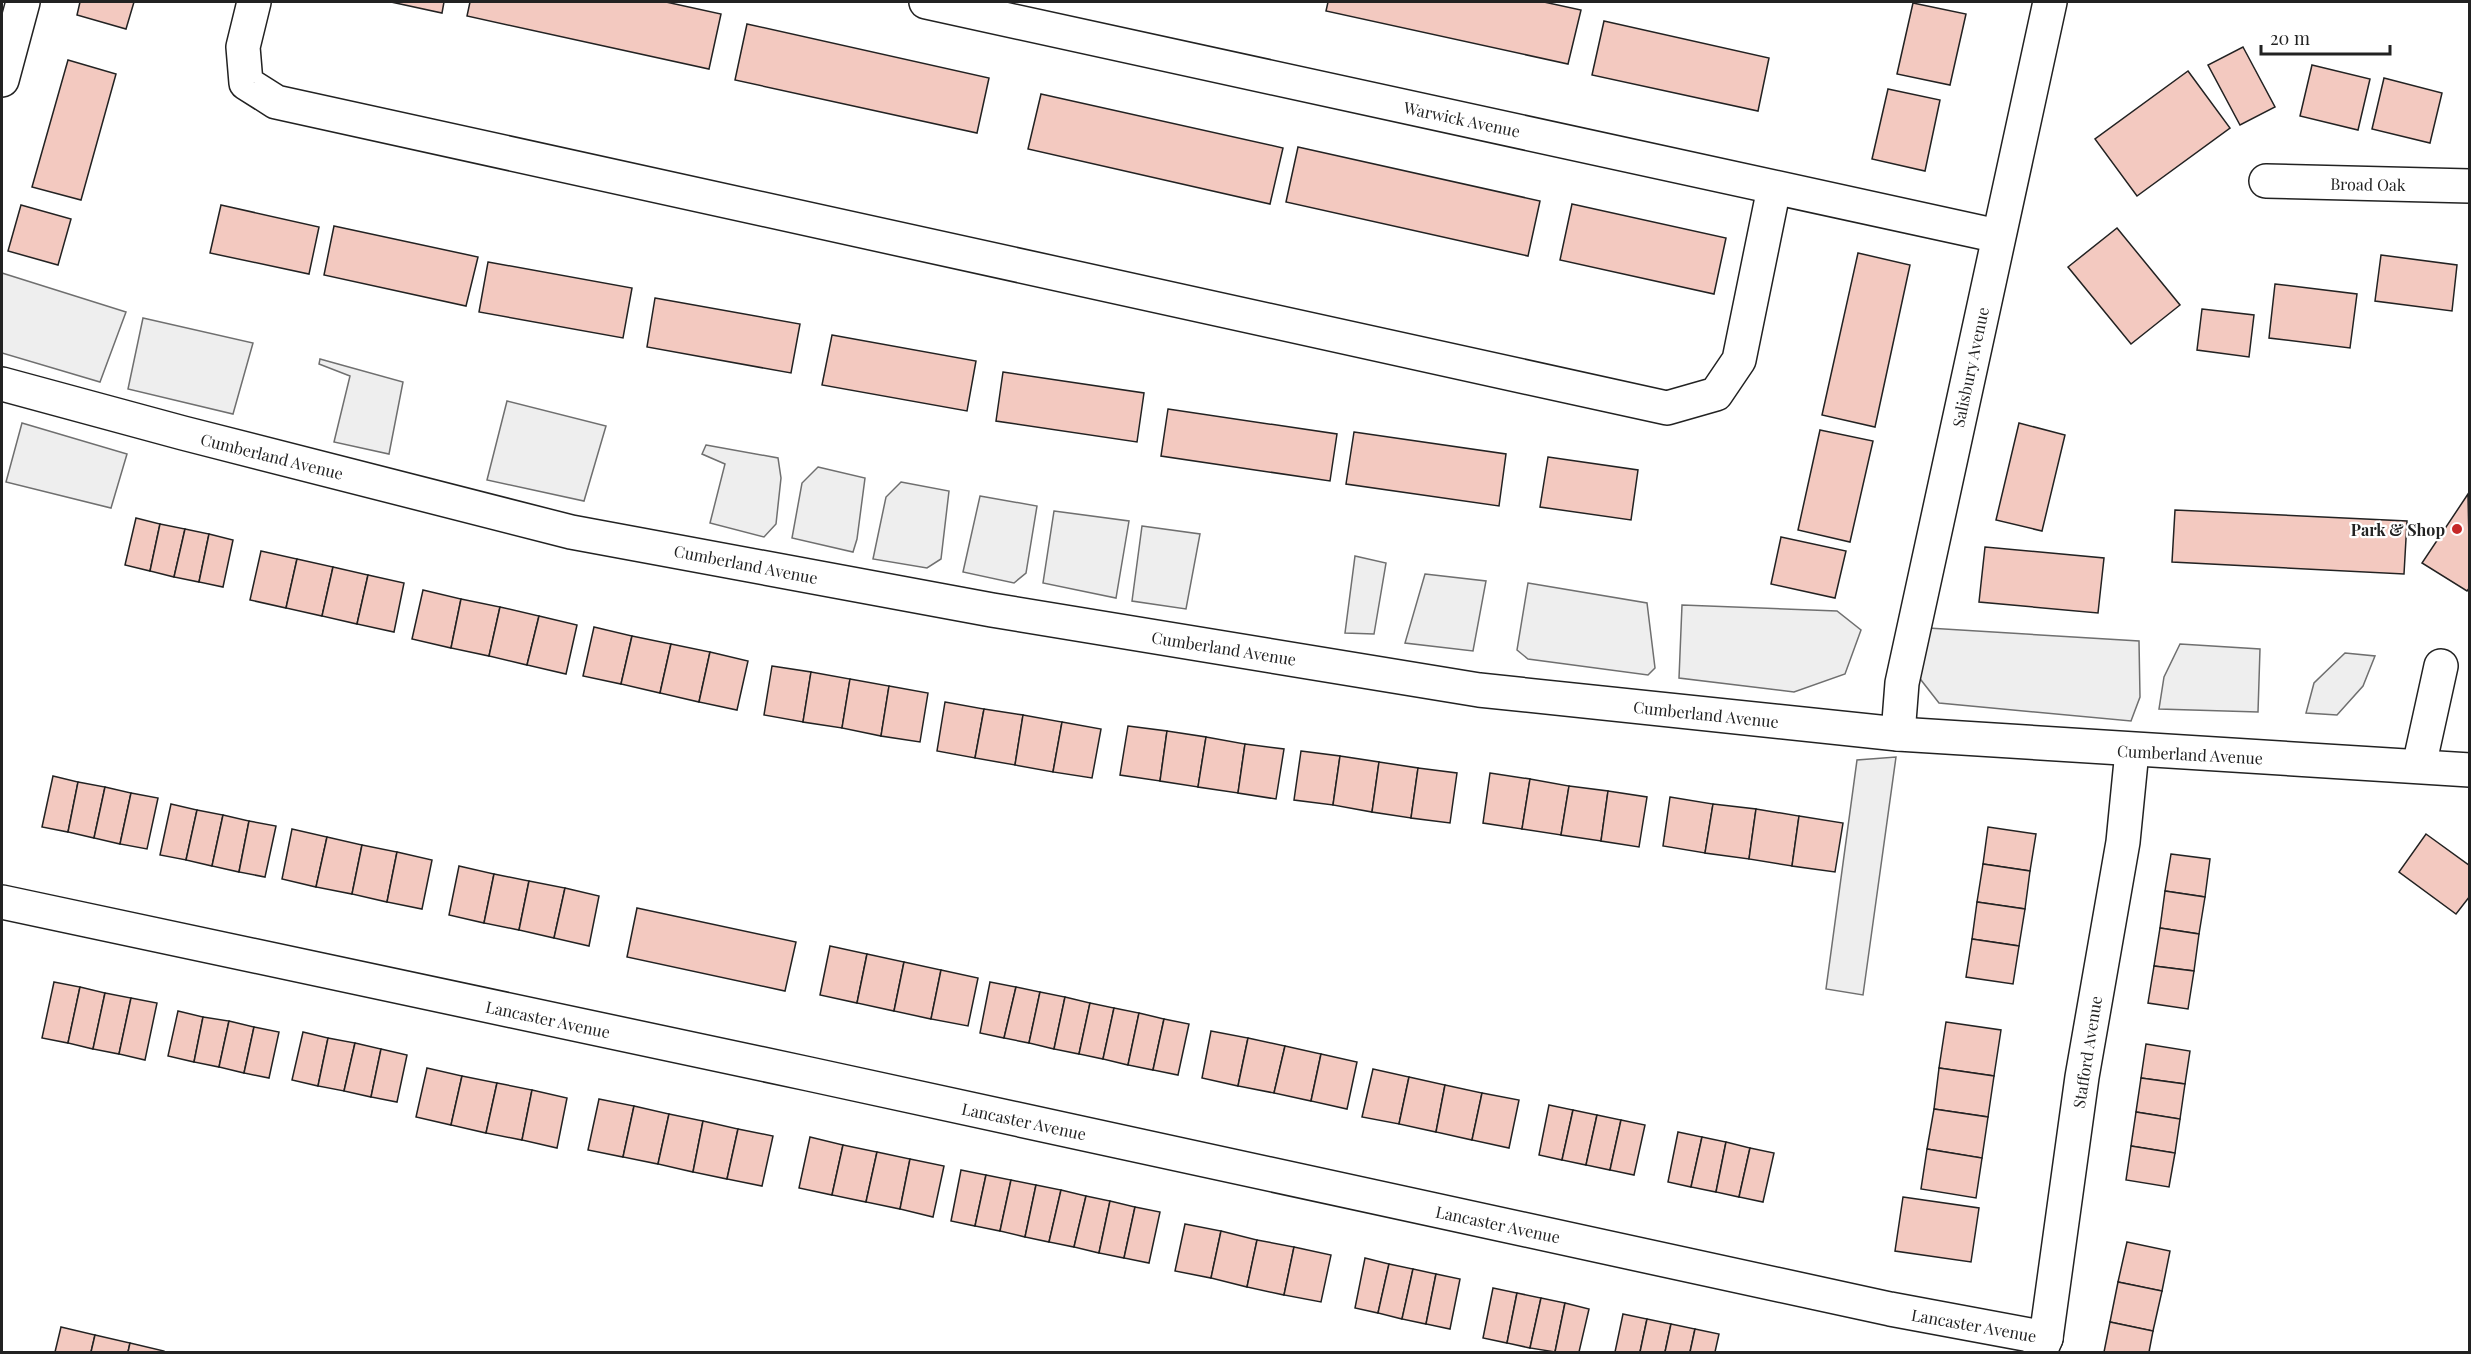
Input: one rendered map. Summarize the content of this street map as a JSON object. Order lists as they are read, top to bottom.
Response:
{
  "streets": {
    "street": [
      "Warwick Avenue",
      "Broad Oak",
      "Salisbury Avenue",
      "Cumberland Avenue",
      "Lancaster Avenue",
      "Stafford Avenue"
    ]
  },
  "crossings": [
    ["Warwick Avenue", "Salisbury Avenue"],
    ["Salisbury Avenue", "Cumberland Avenue"],
    ["Cumberland Avenue", "Stafford Avenue"],
    ["Lancaster Avenue", "Stafford Avenue"]
  ],
  "places": ["Park & Shop"],
  "scale_bar": "20 m"
}
